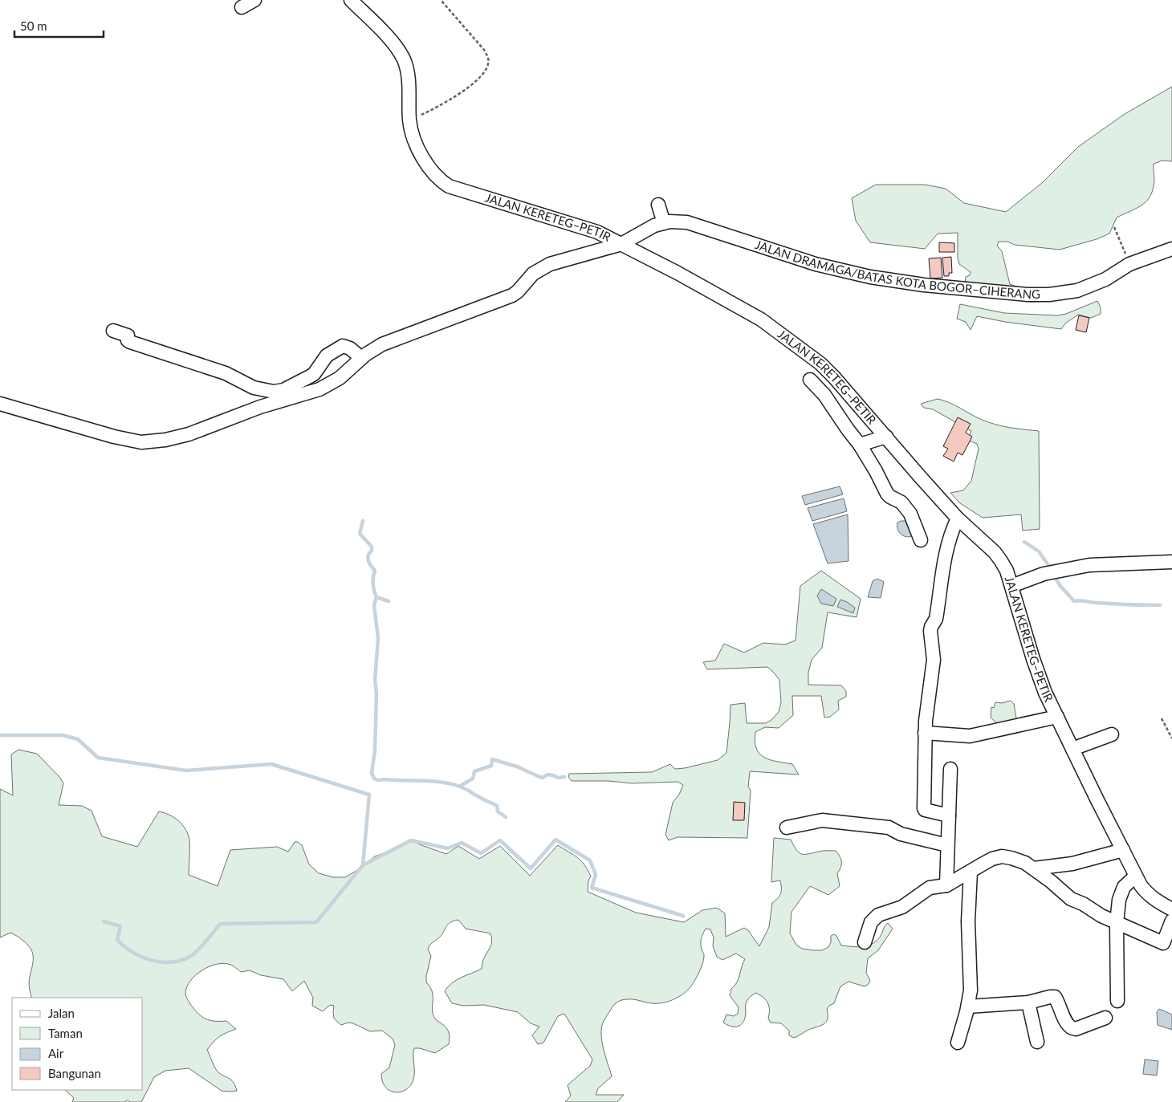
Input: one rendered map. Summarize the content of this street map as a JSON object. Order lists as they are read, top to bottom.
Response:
{
  "streets": {
    "street": ["JALAN KERETEG–PETIR", "JALAN DRAMAGA/BATAS KOTA BOGOR–CIHERANG"]
  },
  "crossings": [
    ["JALAN KERETEG–PETIR", "JALAN DRAMAGA/BATAS KOTA BOGOR–CIHERANG"]
  ],
  "legend": [
    "Jalan",
    "Taman",
    "Air",
    "Bangunan"
  ],
  "scale_bar": "50 m"
}
